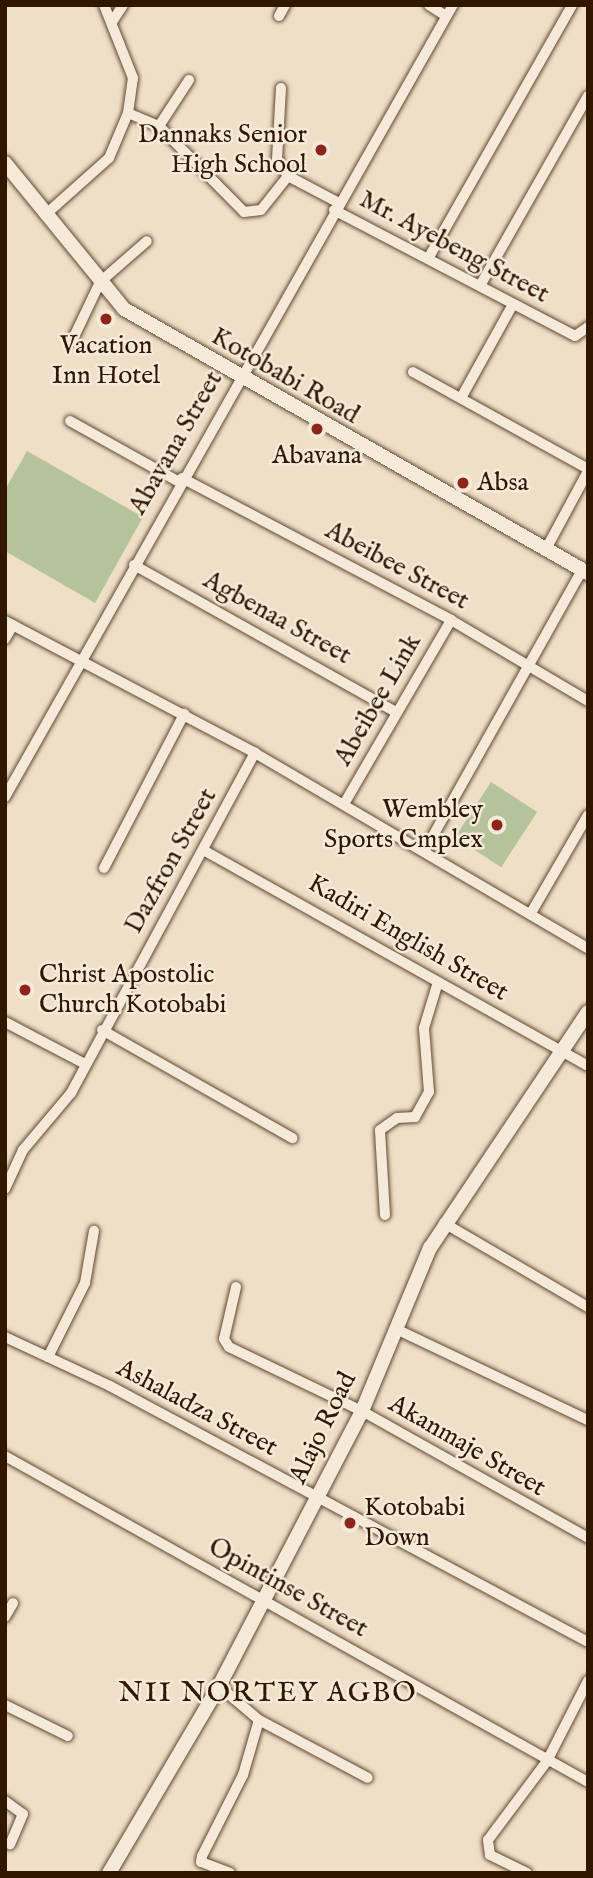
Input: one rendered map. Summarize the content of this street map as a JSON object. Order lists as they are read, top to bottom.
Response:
{
  "streets": {
    "street": [
      "Mr. Ayebeng Street",
      "Kotobabi Road",
      "Abavana Street",
      "Abeibee Street",
      "Agbenaa Street",
      "Abeibee Link",
      "Dazfron Street",
      "Kadiri English Street",
      "Ashaladza Street",
      "Alajo Road",
      "Akanmaje Street",
      "Opintinse Street"
    ]
  },
  "crossings": [
    ["Mr. Ayebeng Street", "Abavana Street"],
    ["Kotobabi Road", "Abavana Street"],
    ["Abavana Street", "Abeibee Street"],
    ["Abavana Street", "Agbenaa Street"],
    ["Abeibee Street", "Abeibee Link"],
    ["Agbenaa Street", "Abeibee Link"],
    ["Dazfron Street", "Kadiri English Street"],
    ["Kadiri English Street", "Alajo Road"],
    ["Ashaladza Street", "Alajo Road"],
    ["Alajo Road", "Akanmaje Street"],
    ["Alajo Road", "Opintinse Street"]
  ],
  "districts": ["NII NORTEY AGBO"],
  "places": [
    "Dannaks Senior High School",
    "Vacation Inn Hotel",
    "Abavana",
    "Absa",
    "Wembley Sports Cmplex",
    "Christ Apostolic Church Kotobabi",
    "Kotobabi Down"
  ]
}
